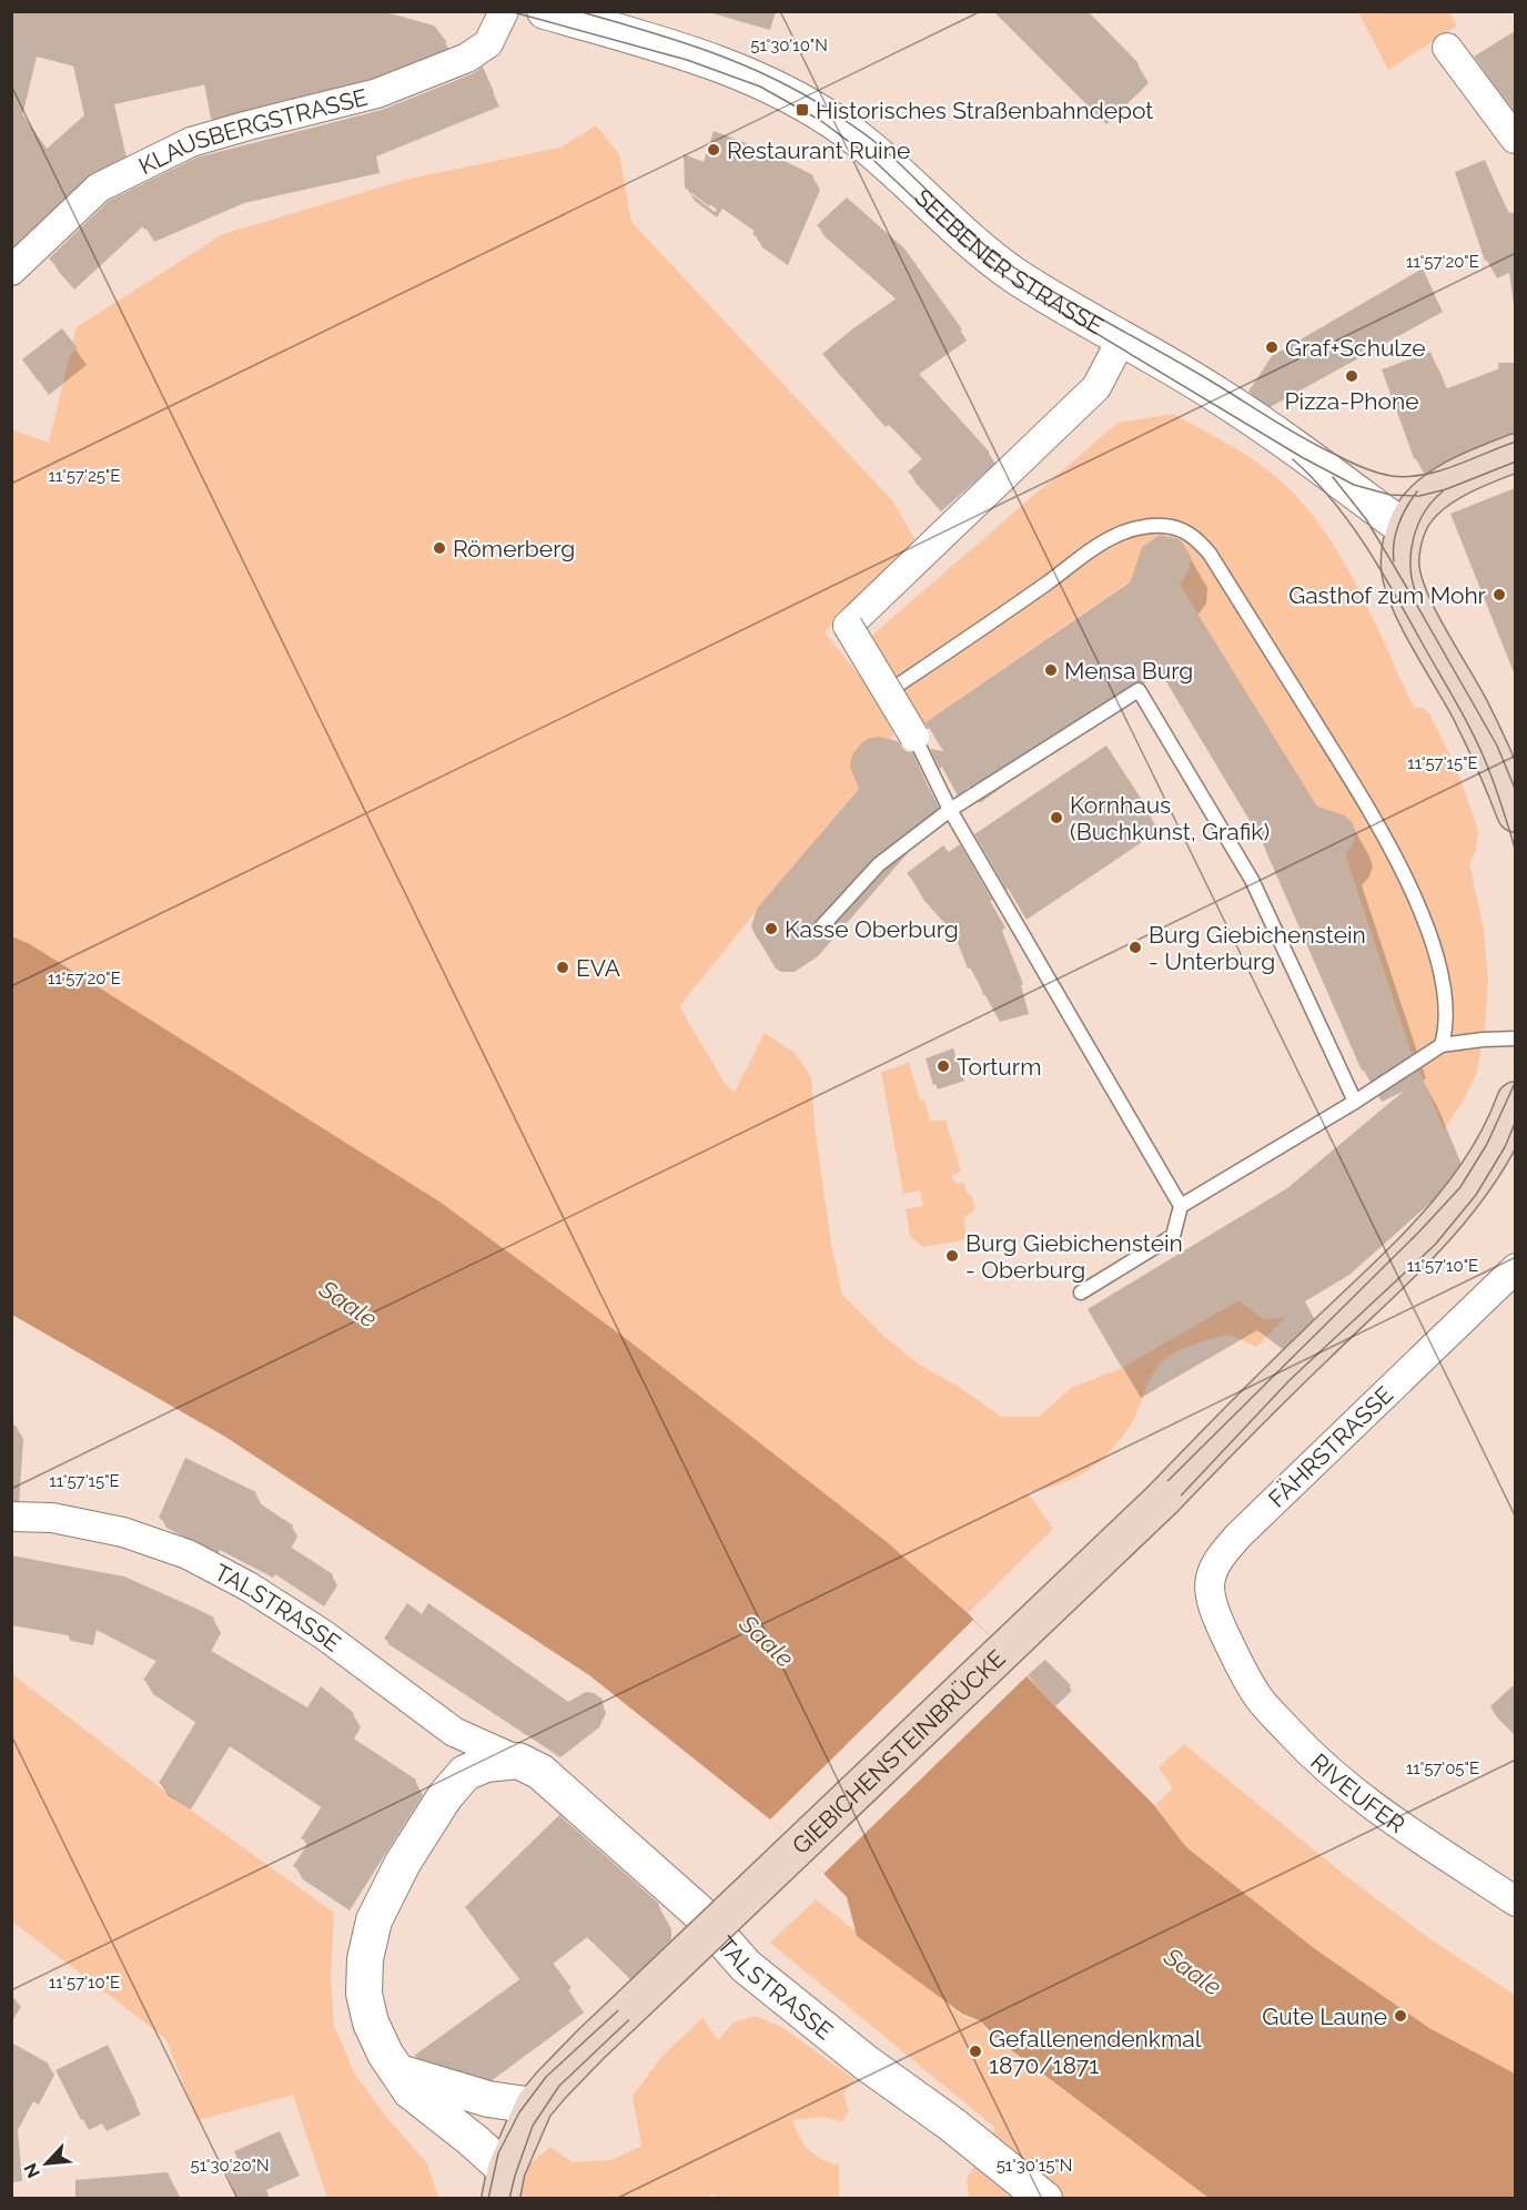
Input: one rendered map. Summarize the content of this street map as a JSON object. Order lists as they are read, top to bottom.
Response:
{
  "streets": {
    "main road": ["GIEBICHENSTEINBRÜCKE"],
    "street": [
      "KLAUSBERGSTRASSE",
      "SEEBENER STRASSE",
      "FÄHRSTRASSE",
      "TALSTRASSE",
      "RIVEUFER"
    ]
  },
  "crossings": [
    ["FÄHRSTRASSE", "RIVEUFER"]
  ],
  "water": ["Saale"],
  "places": {
    "transit": ["Historisches Straßenbahndepot"],
    "other": [
      "Restaurant Ruine",
      "Graf+Schulze",
      "Pizza-Phone",
      "Römerberg",
      "Gasthof zum Mohr",
      "Mensa Burg",
      "Kornhaus (Buchkunst, Grafik)",
      "Kasse Oberburg",
      "Burg Giebichenstein - Unterburg",
      "EVA",
      "Torturm",
      "Burg Giebichenstein - Oberburg",
      "Gute Laune",
      "Gefallenendenkmal 1870/1871"
    ]
  },
  "north": "bottom left",
  "coordinates": [
    "51°30'10\"N",
    "11°57'20\"E",
    "11°57'25\"E",
    "11°57'15\"E",
    "11°57'10\"E",
    "11°57'05\"E",
    "51°30'20\"N",
    "51°30'15\"N"
  ]
}
